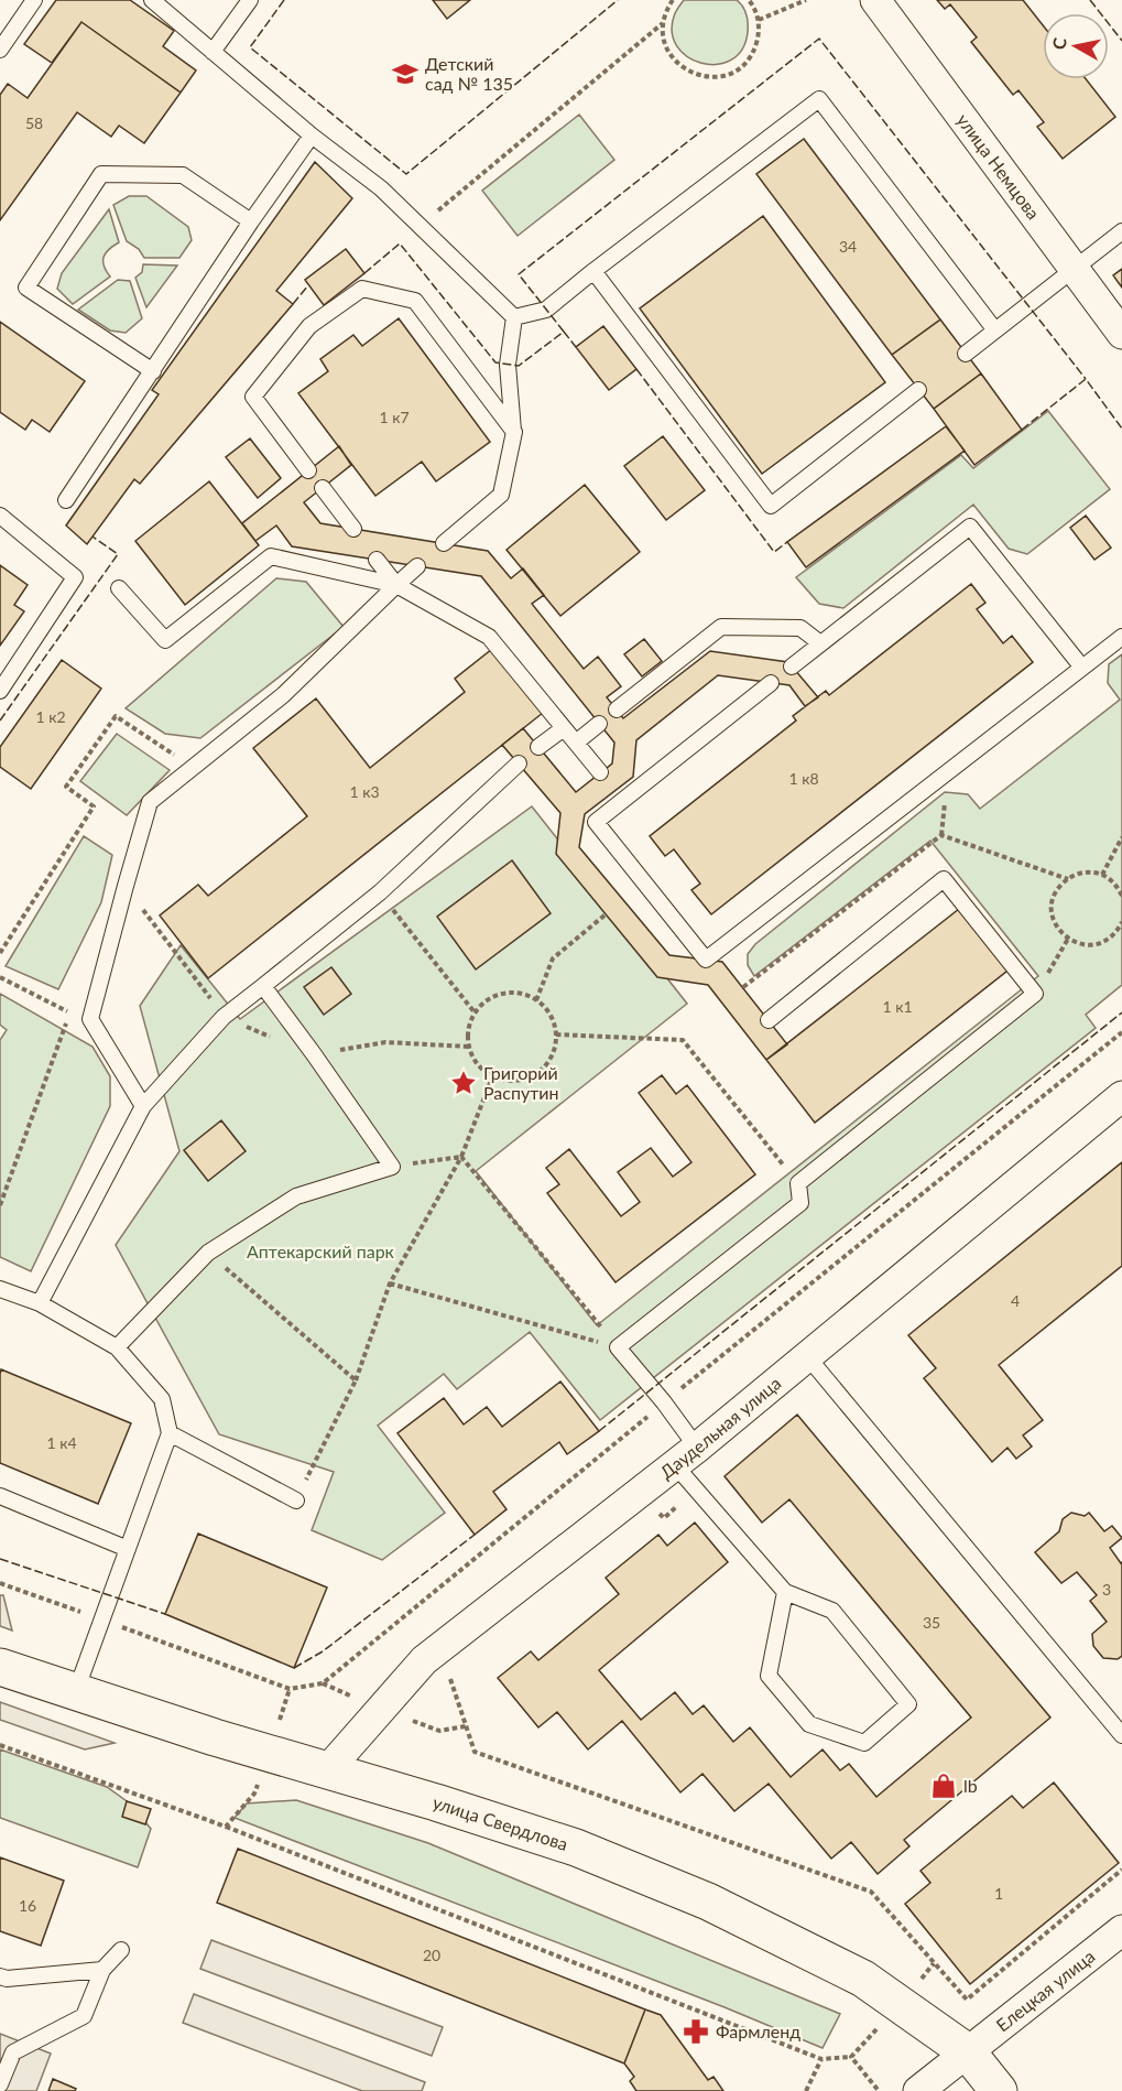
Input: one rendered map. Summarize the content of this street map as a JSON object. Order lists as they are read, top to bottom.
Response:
{
  "streets": {
    "street": [
      "улица Немцова",
      "Даудельная улица",
      "улица Свердлова",
      "Елецкая улица"
    ]
  },
  "crossings": [
    ["Даудельная улица", "улица Свердлова"],
    ["улица Свердлова", "Елецкая улица"]
  ],
  "parks": ["Аптекарский парк"],
  "places": {
    "school or university": ["Детский сад № 135"],
    "place": ["Григорий Распутин"],
    "shop": ["lb"],
    "pharmacy": ["Фармленд"]
  },
  "house_numbers": [
    "58",
    "34",
    "1 к7",
    "1 к2",
    "1 к8",
    "1 к3",
    "1 к1",
    "4",
    "1 к4",
    "3",
    "35",
    "1",
    "16",
    "20"
  ],
  "north": "left"
}
